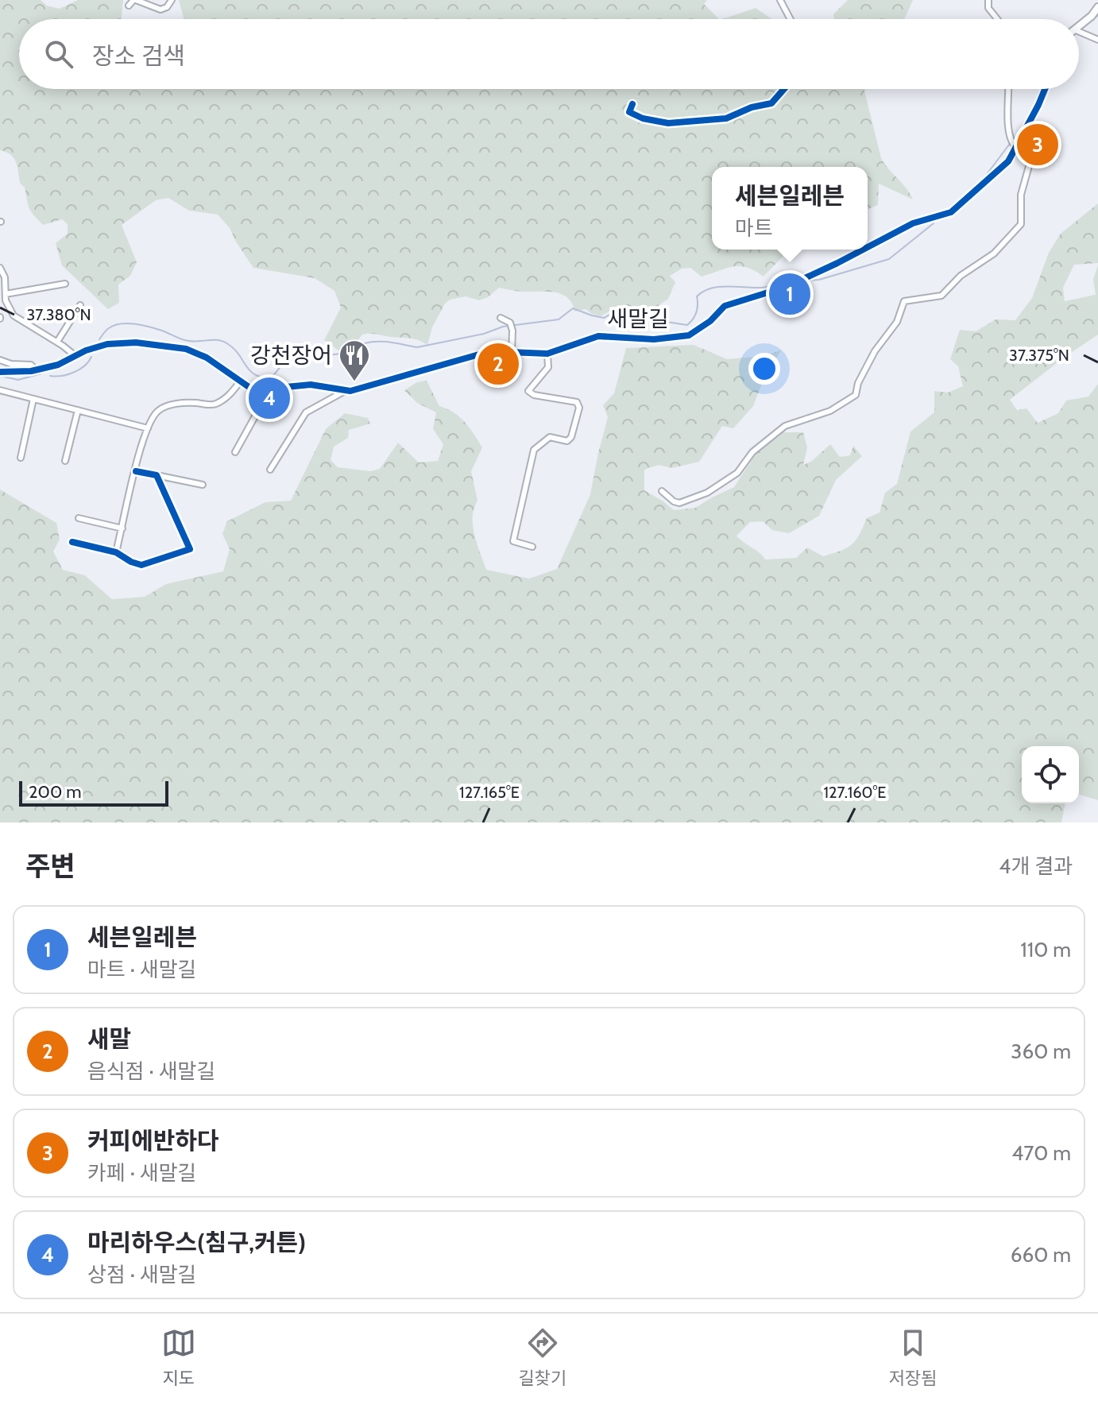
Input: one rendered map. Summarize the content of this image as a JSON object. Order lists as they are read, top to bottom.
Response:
{
  "streets": {
    "street": ["새말길"]
  },
  "places": {
    "restaurant": ["강천장어"]
  },
  "scale_bar": "200 m",
  "page": {
    "search": "장소 검색",
    "pins": [
      "3",
      "1",
      "2",
      "4"
    ],
    "popup": ["세븐일레븐", "마트"],
    "scale": "200 m",
    "heading": ["주변", "4개 결과"],
    "list": [
      {
        "mark": "1",
        "name": "세븐일레븐",
        "note": "마트 · 새말길",
        "value": "110 m"
      },
      {
        "mark": "2",
        "name": "새말",
        "note": "음식점 · 새말길",
        "value": "360 m"
      },
      {
        "mark": "3",
        "name": "커피에반하다",
        "note": "카페 · 새말길",
        "value": "470 m"
      },
      {
        "mark": "4",
        "name": "마리하우스(침구,커튼)",
        "note": "상점 · 새말길",
        "value": "660 m"
      }
    ],
    "nav": ["지도", "길찾기", "저장됨"]
  },
  "coordinates": [
    "37.380°N",
    "37.375°N",
    "127.165°E",
    "127.160°E"
  ]
}
